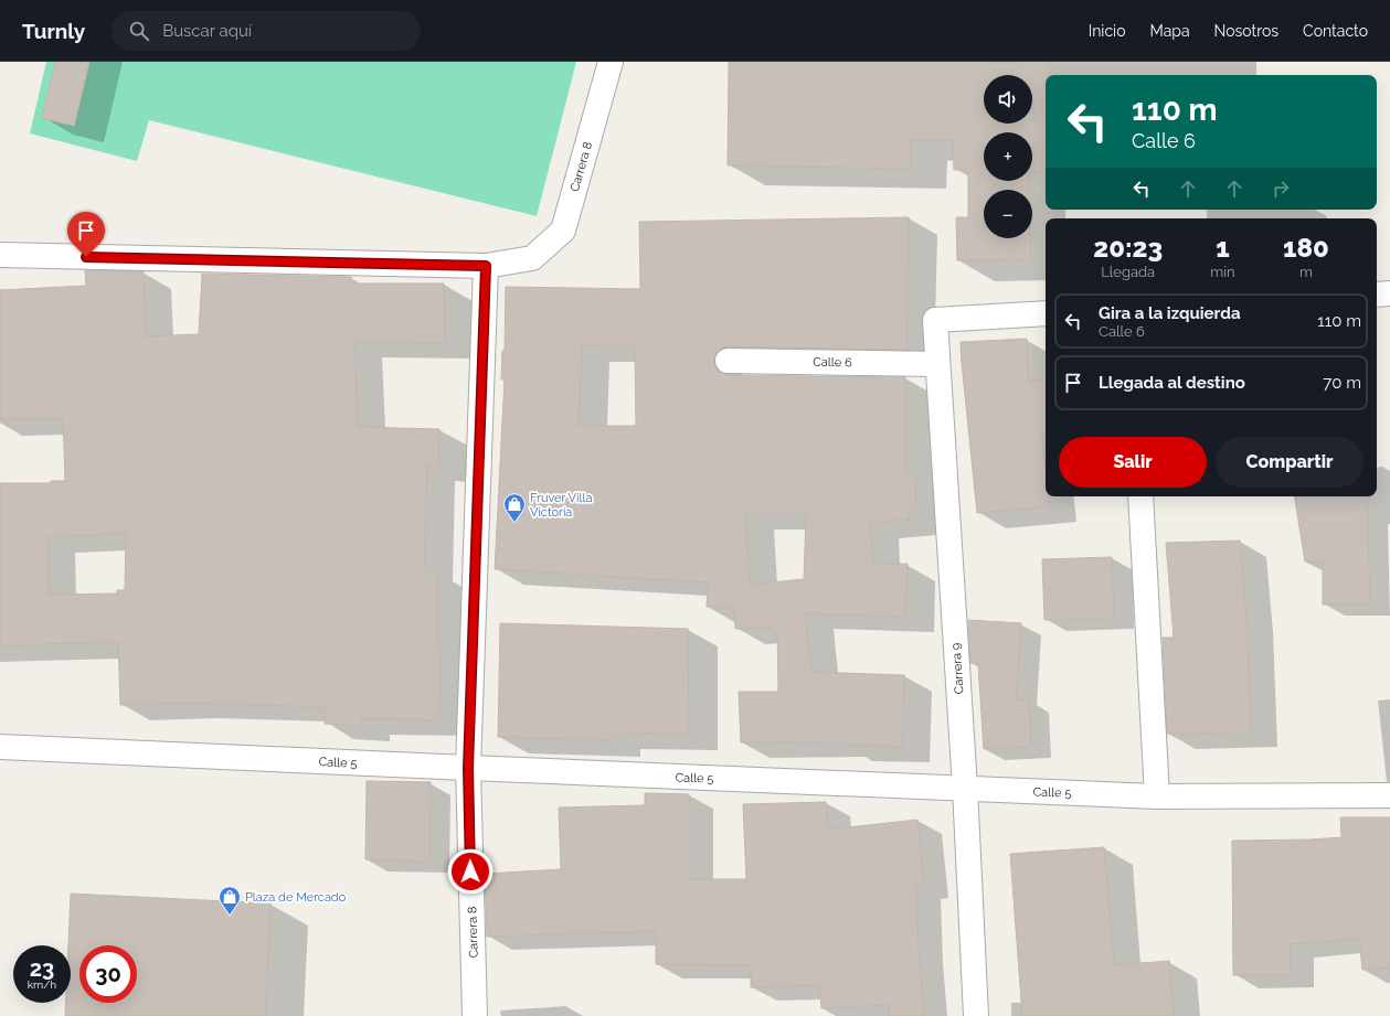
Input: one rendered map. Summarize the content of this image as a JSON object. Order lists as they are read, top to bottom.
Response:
{
  "streets": {
    "street": [
      "Carrera 8",
      "Calle 6",
      "Carrera 9",
      "Calle 5"
    ]
  },
  "crossings": [
    ["Carrera 8", "Calle 5"],
    ["Calle 6", "Carrera 9"],
    ["Carrera 9", "Calle 5"]
  ],
  "places": {
    "shop": ["Fruver Villa Victoria", "Plaza de Mercado"]
  },
  "page": {
    "header": "Turnly",
    "search": "Buscar aquí",
    "nav": [
      "Inicio",
      "Mapa",
      "Nosotros",
      "Contacto"
    ],
    "map_buttons": ["+", "−"],
    "turn": ["110 m", "Calle 6"],
    "eta": [
      "20:23",
      "Llegada",
      "1",
      "min",
      "180",
      "m"
    ],
    "list": [
      {
        "name": "Gira a la izquierda",
        "note": "Calle 6",
        "value": "110 m"
      },
      {
        "name": "Llegada al destino",
        "value": "70 m"
      }
    ],
    "buttons": ["Salir", "Compartir"],
    "speed": "23 km/h",
    "limit": "30"
  }
}
